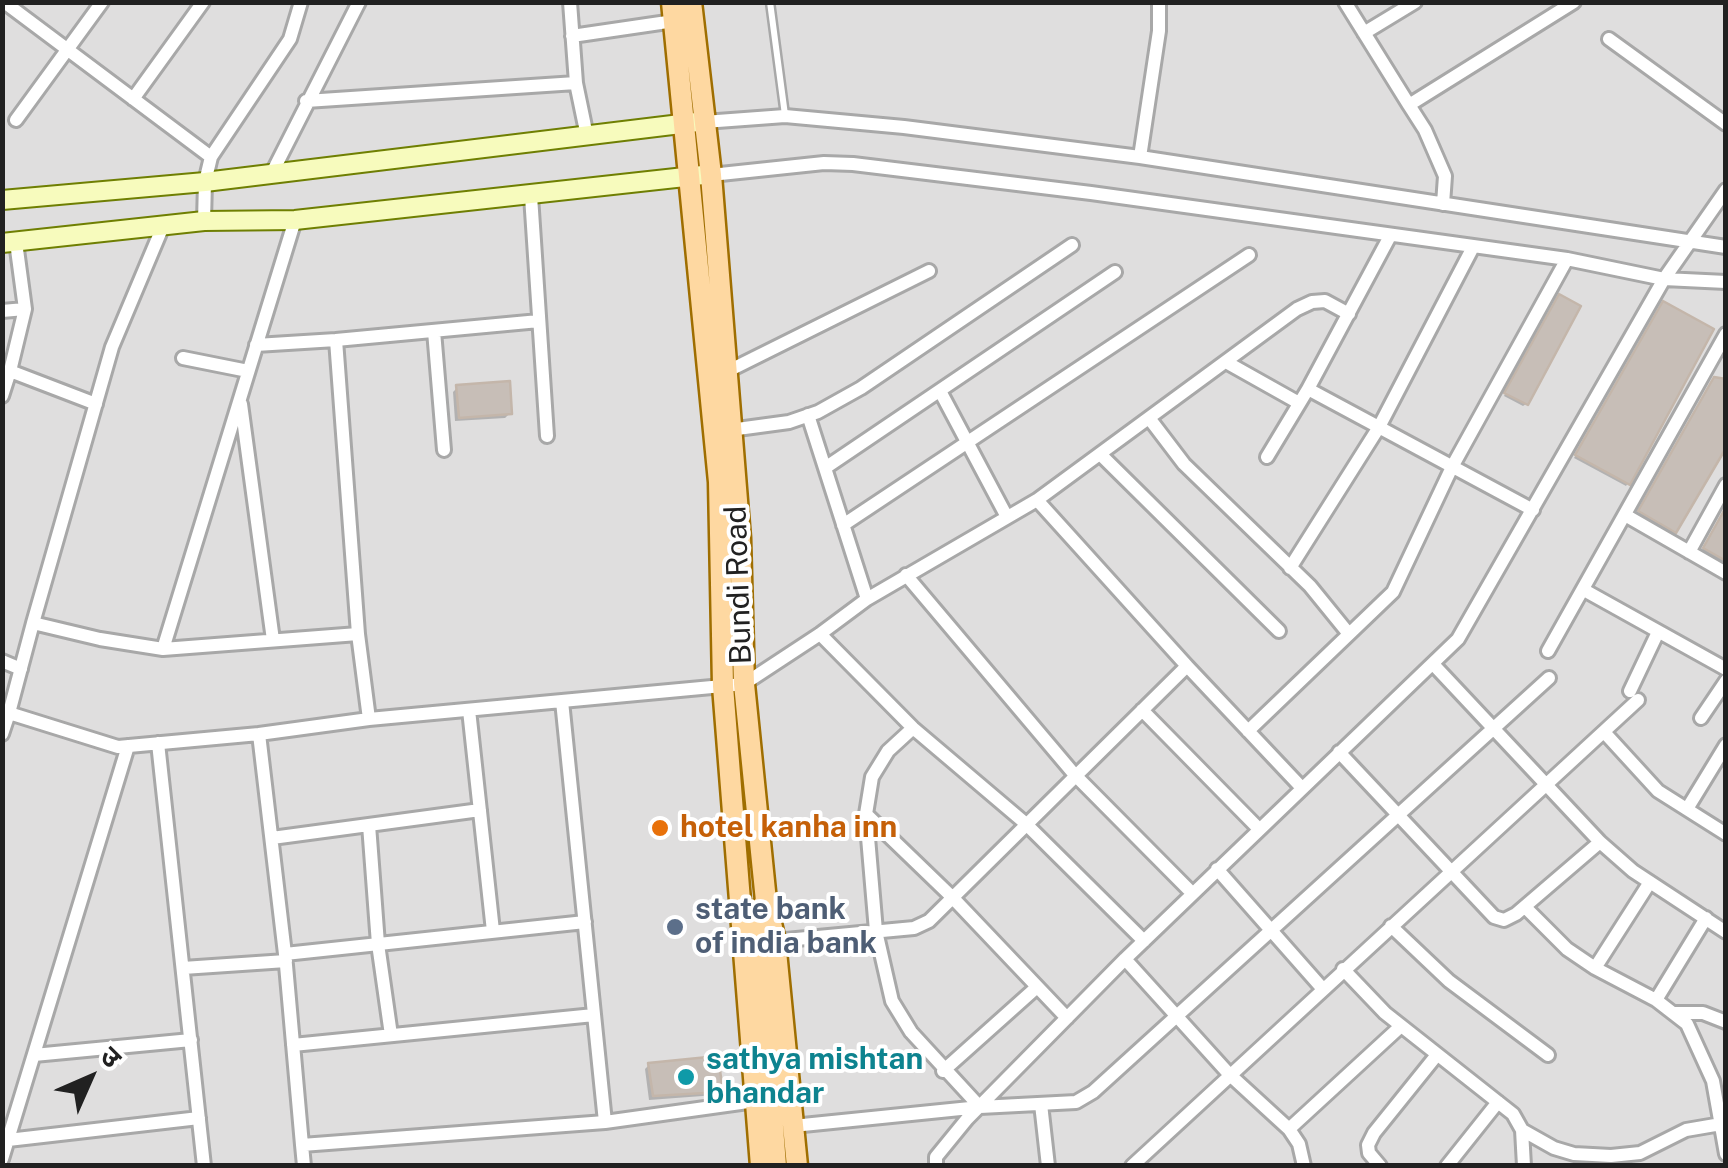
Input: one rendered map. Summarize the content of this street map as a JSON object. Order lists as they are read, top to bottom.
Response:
{
  "streets": {
    "main road": ["Bundi Road"]
  },
  "places": ["hotel kanha inn", "state bank of india bank", "sathya mishtan bhandar"],
  "north": "top right"
}
